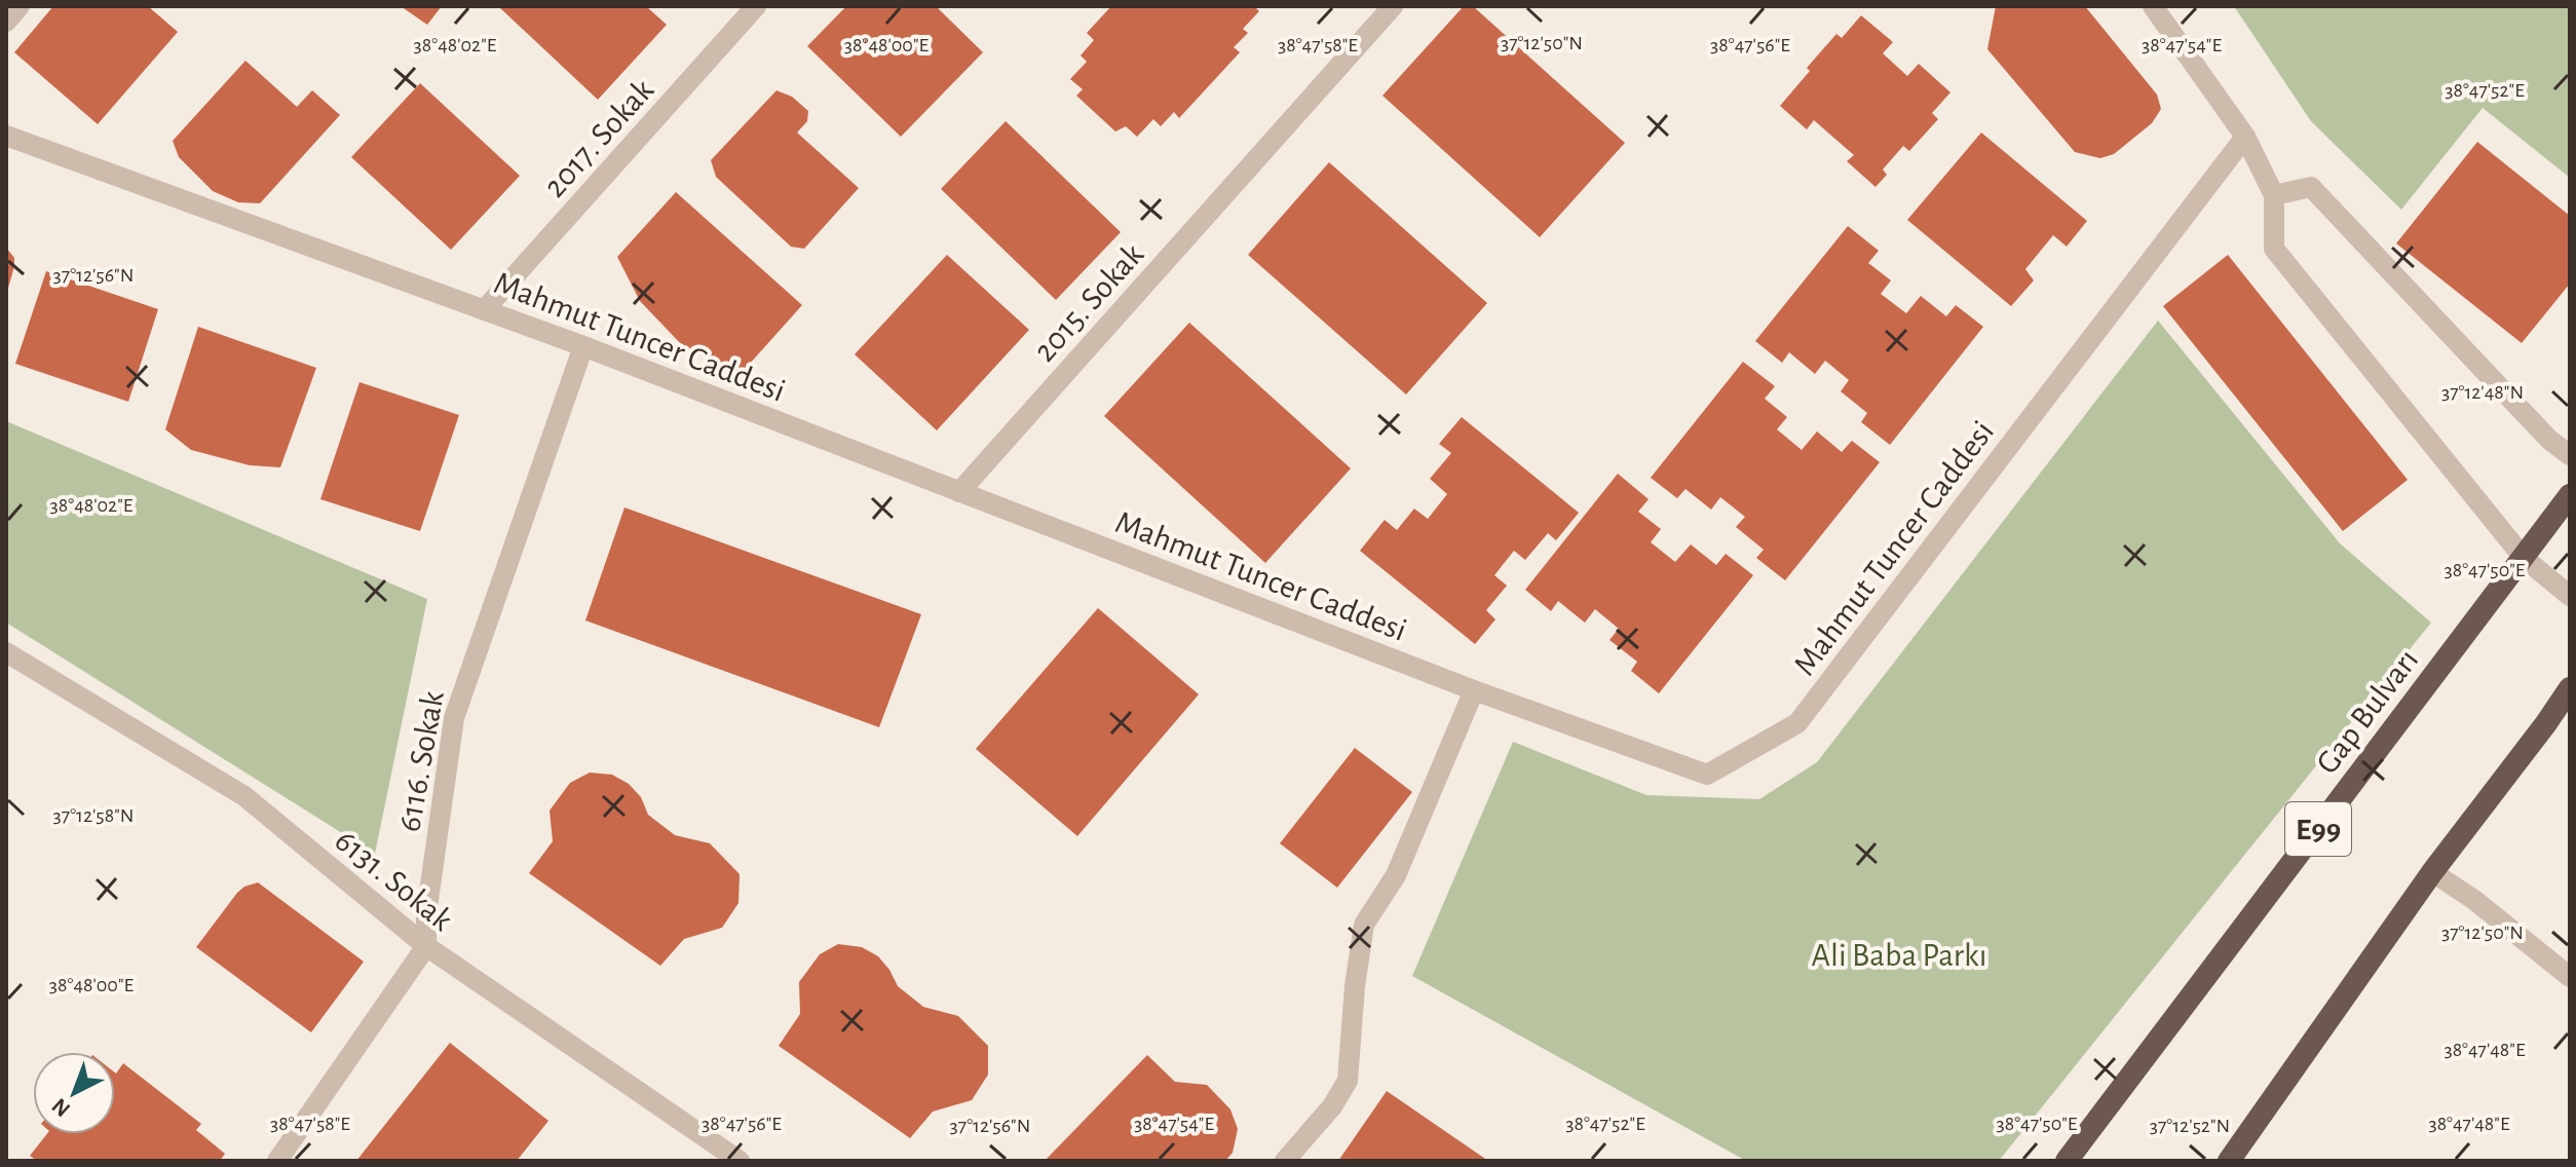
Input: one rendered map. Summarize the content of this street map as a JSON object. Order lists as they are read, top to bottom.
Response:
{
  "streets": {
    "highway": ["Gap Bulvarı", "E99"],
    "street": [
      "2017. Sokak",
      "2015. Sokak",
      "Mahmut Tuncer Caddesi",
      "6116. Sokak",
      "6131. Sokak"
    ]
  },
  "crossings": [
    ["2017. Sokak", "Mahmut Tuncer Caddesi"],
    ["2015. Sokak", "Mahmut Tuncer Caddesi"],
    ["Mahmut Tuncer Caddesi", "6116. Sokak"],
    ["6116. Sokak", "6131. Sokak"]
  ],
  "parks": ["Ali Baba Parkı"],
  "north": "bottom left",
  "coordinates": [
    "37°12'50\"N",
    "38°48'02\"E",
    "38°48'00\"E",
    "38°47'58\"E",
    "38°47'54\"E",
    "38°47'56\"E",
    "38°47'52\"E",
    "37°12'56\"N",
    "37°12'48\"N",
    "38°47'50\"E",
    "37°12'58\"N",
    "38°47'48\"E",
    "37°12'52\"N"
  ]
}
